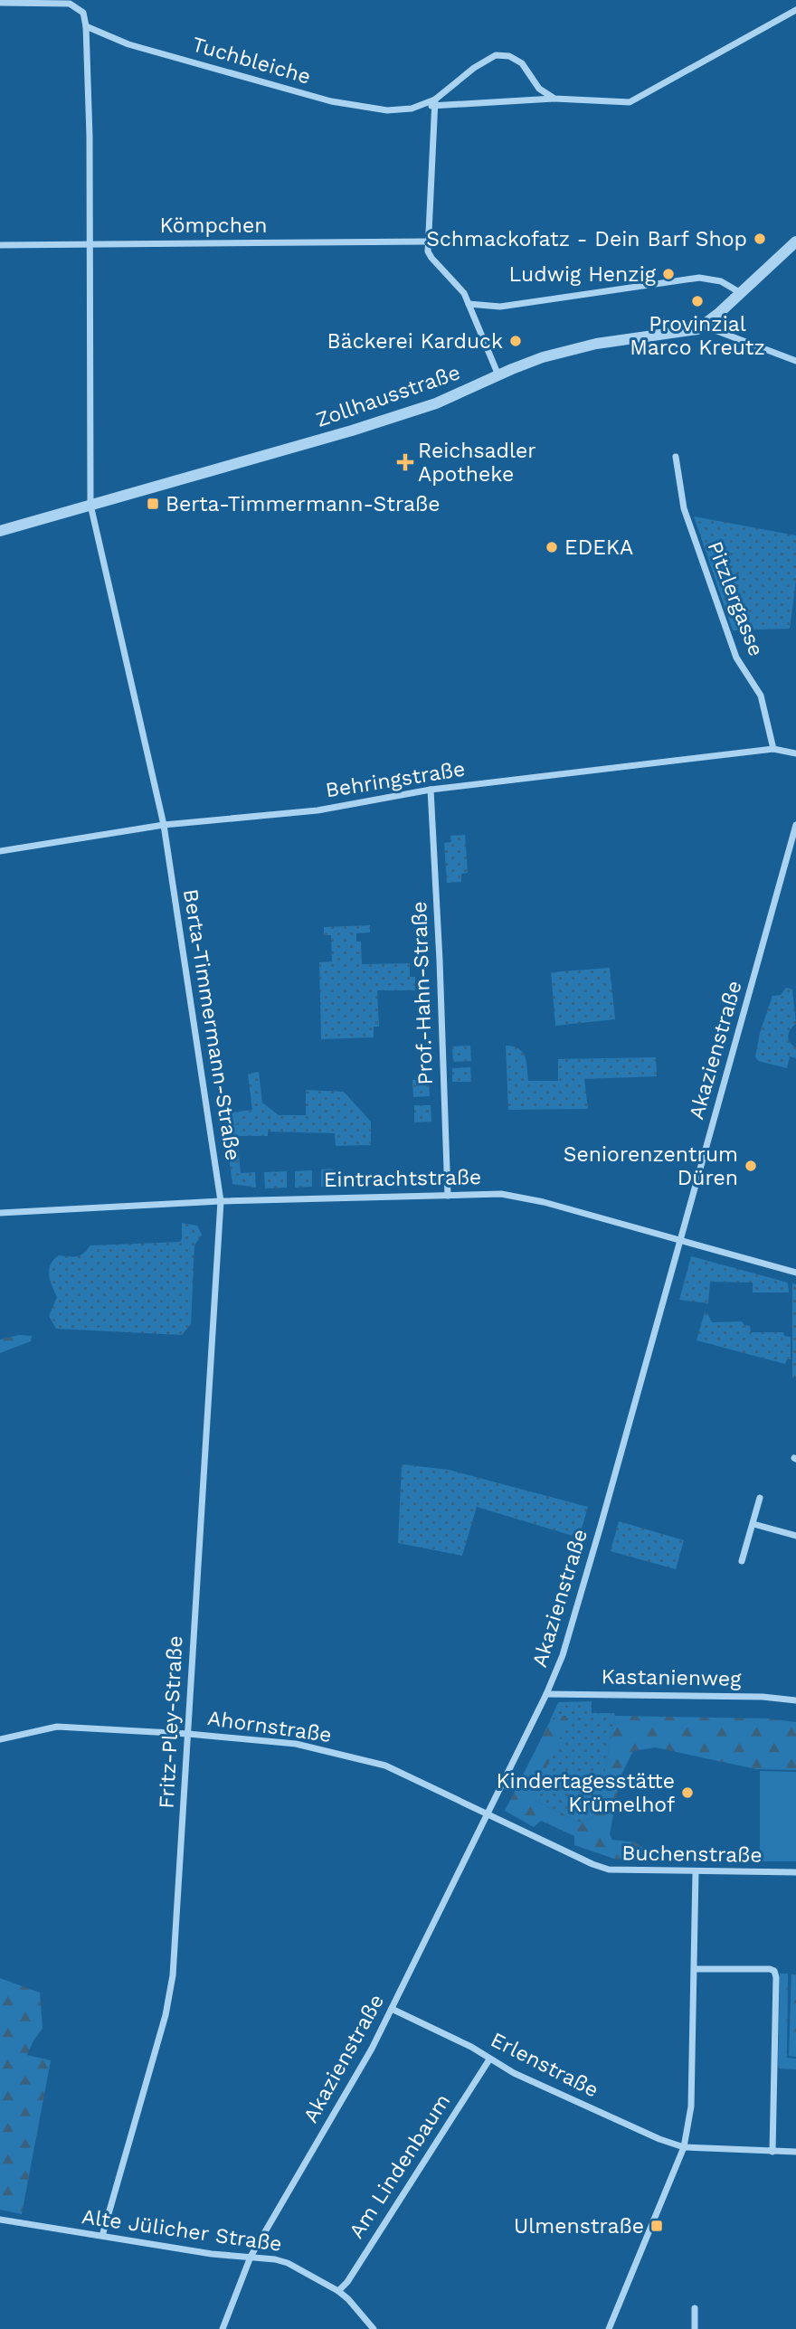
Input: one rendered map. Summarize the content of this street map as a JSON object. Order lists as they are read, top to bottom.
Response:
{
  "streets": {
    "street": [
      "Tuchbleiche",
      "Kömpchen",
      "Zollhausstraße",
      "Pitzlergasse",
      "Behringstraße",
      "Prof.-Hahn-Straße",
      "Berta-Timmermann-Straße",
      "Akazienstraße",
      "Eintrachtstraße",
      "Kastanienweg",
      "Fritz-Pley-Straße",
      "Ahornstraße",
      "Buchenstraße",
      "Erlenstraße",
      "Am Lindenbaum",
      "Alte Jülicher Straße"
    ]
  },
  "crossings": [
    ["Tuchbleiche", "Berta-Timmermann-Straße"],
    ["Kömpchen", "Berta-Timmermann-Straße"],
    ["Zollhausstraße", "Berta-Timmermann-Straße"],
    ["Pitzlergasse", "Behringstraße"],
    ["Behringstraße", "Prof.-Hahn-Straße"],
    ["Behringstraße", "Berta-Timmermann-Straße"],
    ["Prof.-Hahn-Straße", "Eintrachtstraße"],
    ["Berta-Timmermann-Straße", "Eintrachtstraße"],
    ["Berta-Timmermann-Straße", "Fritz-Pley-Straße"],
    ["Akazienstraße", "Eintrachtstraße"],
    ["Akazienstraße", "Kastanienweg"],
    ["Akazienstraße", "Ahornstraße"],
    ["Akazienstraße", "Buchenstraße"],
    ["Akazienstraße", "Erlenstraße"],
    ["Akazienstraße", "Alte Jülicher Straße"],
    ["Eintrachtstraße", "Fritz-Pley-Straße"],
    ["Fritz-Pley-Straße", "Ahornstraße"],
    ["Fritz-Pley-Straße", "Alte Jülicher Straße"],
    ["Ahornstraße", "Buchenstraße"],
    ["Erlenstraße", "Am Lindenbaum"],
    ["Am Lindenbaum", "Alte Jülicher Straße"]
  ],
  "places": {
    "other": [
      "Schmackofatz - Dein Barf Shop",
      "Ludwig Henzig",
      "Provinzial Marco Kreutz",
      "Bäckerei Karduck",
      "EDEKA",
      "Seniorenzentrum Düren",
      "Kindertagesstätte Krümelhof"
    ],
    "health": ["Reichsadler Apotheke"],
    "transit": ["Berta-Timmermann-Straße", "Ulmenstraße"]
  }
}
